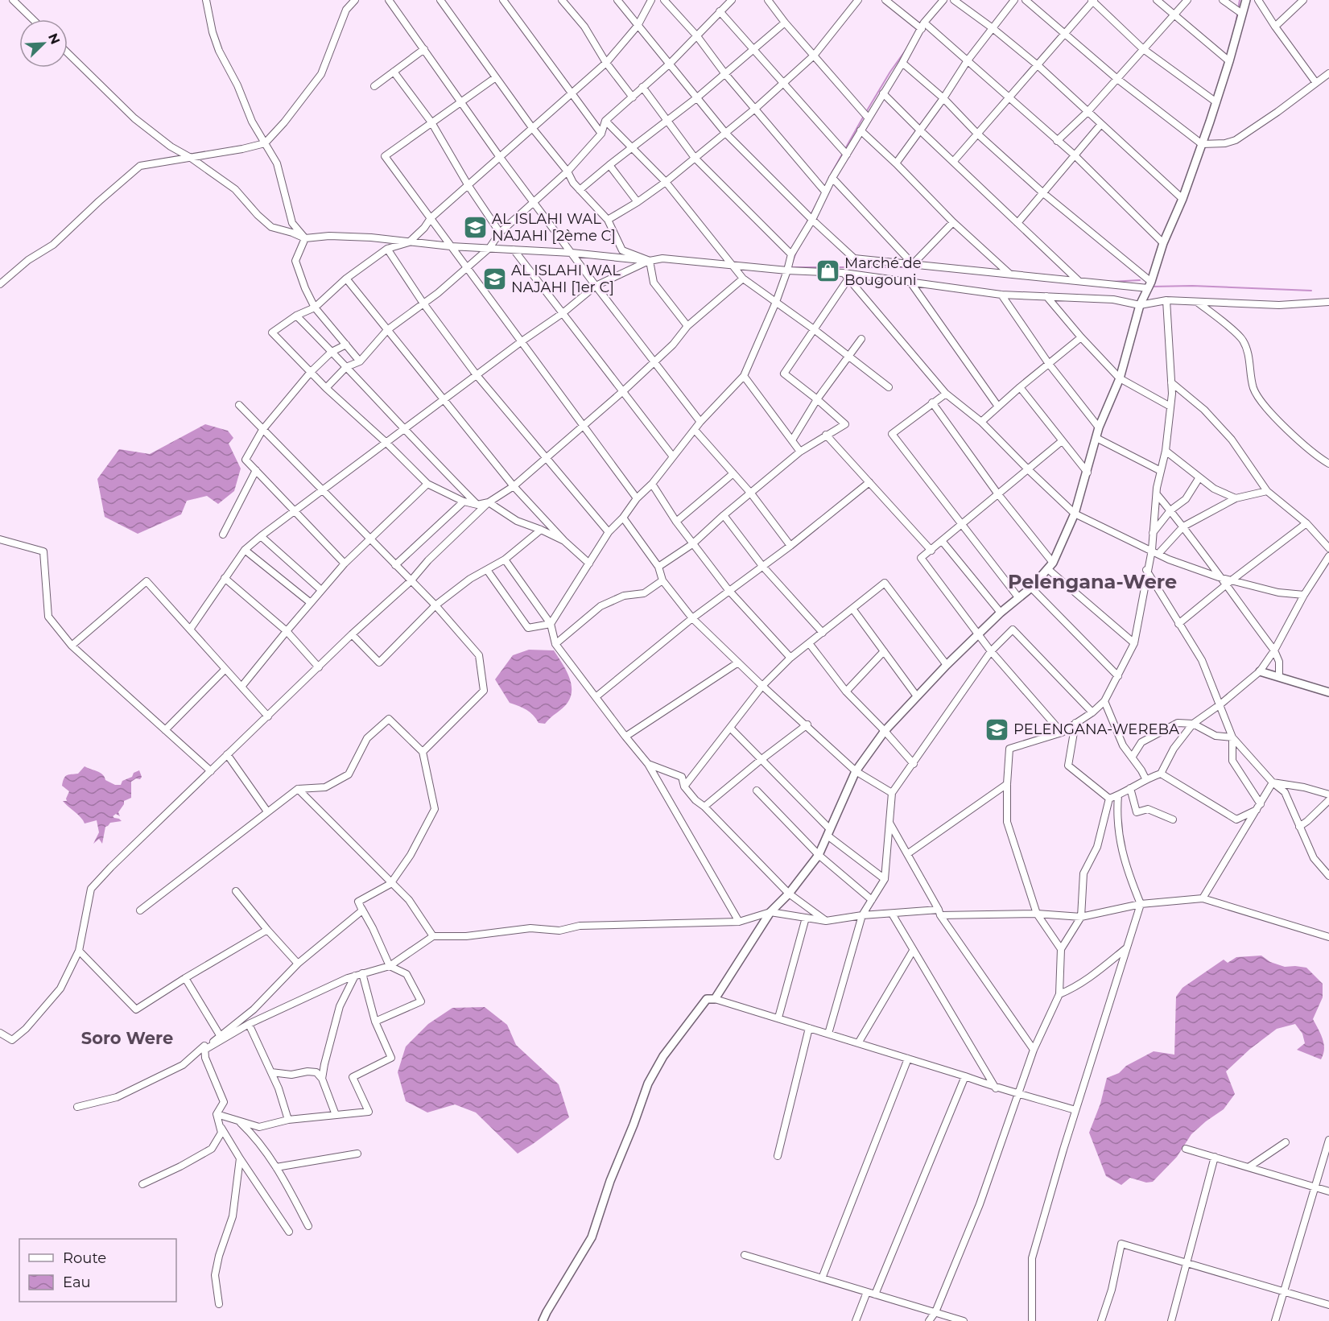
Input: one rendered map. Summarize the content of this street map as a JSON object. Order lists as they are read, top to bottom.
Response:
{
  "districts": ["Pelengana-Were", "Soro Were"],
  "places": {
    "school or university": ["AL ISLAHI WAL NAJAHI [2ème C]", "AL ISLAHI WAL NAJAHI [1er C]", "PELENGANA-WEREBA"],
    "shop": ["Marché de Bougouni"]
  },
  "legend": ["Route", "Eau"],
  "north": "top right"
}
